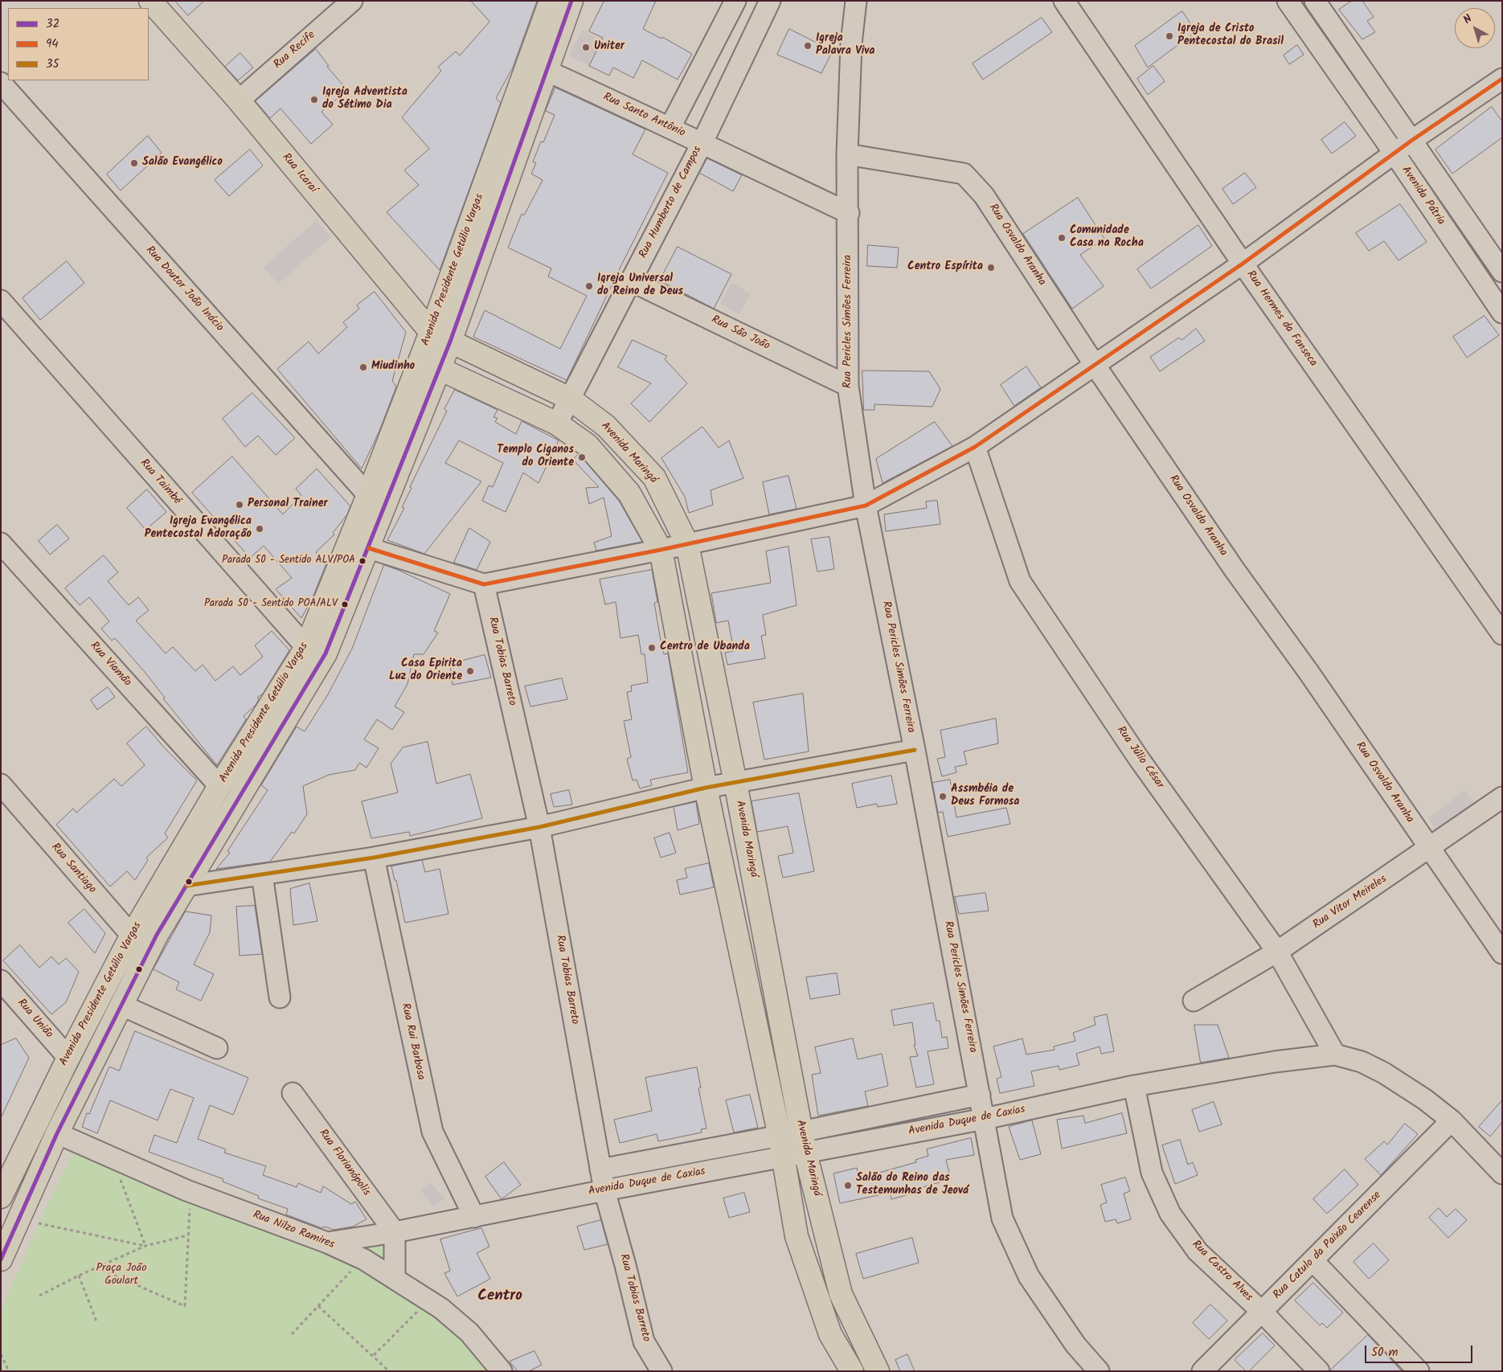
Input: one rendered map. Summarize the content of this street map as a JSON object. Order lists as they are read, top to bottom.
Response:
{
  "streets": {
    "main road": ["Rua Icaraí", "Avenida Presidente Getúlio Vargas", "Avenida Maringá"],
    "street": [
      "Rua Recife",
      "Rua Santo Antônio",
      "Avenida Pátria",
      "Rua Humberto de Campos",
      "Rua Osvaldo Aranha",
      "Rua Doutor João Inácio",
      "Rua Hermes da Fonseca",
      "Rua Pericles Simões Ferreira",
      "Rua São João",
      "Rua Taimbé",
      "Rua Tobias Barreto",
      "Rua Viamão",
      "Rua Júlio César",
      "Rua Santiago",
      "Rua Vitor Meireles",
      "Rua União",
      "Rua Rui Barbosa",
      "Avenida Duque de Caxias",
      "Rua Florianópolis",
      "Rua Nilzo Ramires",
      "Rua Catulo da Paixão Cearense",
      "Rua Castro Alves"
    ]
  },
  "crossings": [
    ["Rua Recife", "Rua Icaraí"],
    ["Rua Santo Antônio", "Rua Humberto de Campos"],
    ["Rua Santo Antônio", "Avenida Presidente Getúlio Vargas"],
    ["Rua Santo Antônio", "Rua Pericles Simões Ferreira"],
    ["Rua Icaraí", "Avenida Presidente Getúlio Vargas"],
    ["Rua Icaraí", "Avenida Maringá"],
    ["Rua Humberto de Campos", "Rua São João"],
    ["Rua Humberto de Campos", "Avenida Maringá"],
    ["Rua Osvaldo Aranha", "Rua Pericles Simões Ferreira"],
    ["Rua Osvaldo Aranha", "Rua Vitor Meireles"],
    ["Avenida Presidente Getúlio Vargas", "Rua Doutor João Inácio"],
    ["Avenida Presidente Getúlio Vargas", "Avenida Maringá"],
    ["Avenida Presidente Getúlio Vargas", "Rua Taimbé"],
    ["Avenida Presidente Getúlio Vargas", "Rua Viamão"],
    ["Avenida Presidente Getúlio Vargas", "Rua Santiago"],
    ["Avenida Presidente Getúlio Vargas", "Rua União"],
    ["Avenida Presidente Getúlio Vargas", "Rua Nilzo Ramires"],
    ["Rua Pericles Simões Ferreira", "Rua São João"],
    ["Rua Pericles Simões Ferreira", "Avenida Duque de Caxias"],
    ["Avenida Maringá", "Avenida Duque de Caxias"],
    ["Rua Tobias Barreto", "Avenida Duque de Caxias"],
    ["Rua Júlio César", "Rua Vitor Meireles"],
    ["Rua Júlio César", "Avenida Duque de Caxias"],
    ["Rua Rui Barbosa", "Avenida Duque de Caxias"],
    ["Avenida Duque de Caxias", "Rua Florianópolis"],
    ["Avenida Duque de Caxias", "Rua Nilzo Ramires"],
    ["Avenida Duque de Caxias", "Rua Catulo da Paixão Cearense"],
    ["Avenida Duque de Caxias", "Rua Castro Alves"],
    ["Rua Catulo da Paixão Cearense", "Rua Castro Alves"]
  ],
  "districts": ["Centro"],
  "parks": ["Praça João Goulart"],
  "places": [
    "Igreja de Cristo Pentecostal do Brasil",
    "Igreja Palavra Viva",
    "Uniter",
    "Igreja Adventista do Sétimo Dia",
    "Salão Evangélico",
    "Comunidade Casa na Rocha",
    "Centro Espírita",
    "Igreja Universal do Reino de Deus",
    "Miudinho",
    "Templo Ciganos do Oriente",
    "Personal Trainer",
    "Igreja Evangélica Pentecostal Adoração",
    "Parada 50 - Sentido ALV/POA",
    "Parada 50 - Sentido POA/ALV",
    "Centro de Ubanda",
    "Casa Epirita Luz do Oriente",
    "Assmbéia de Deus Formosa",
    "Salão do Reino das Testemunhas de Jeová"
  ],
  "lines": ["transit line 32", "transit line 94", "transit line 35"],
  "legend": ["32", "94", "35"],
  "scale_bar": "50 m",
  "north": "top left"
}
